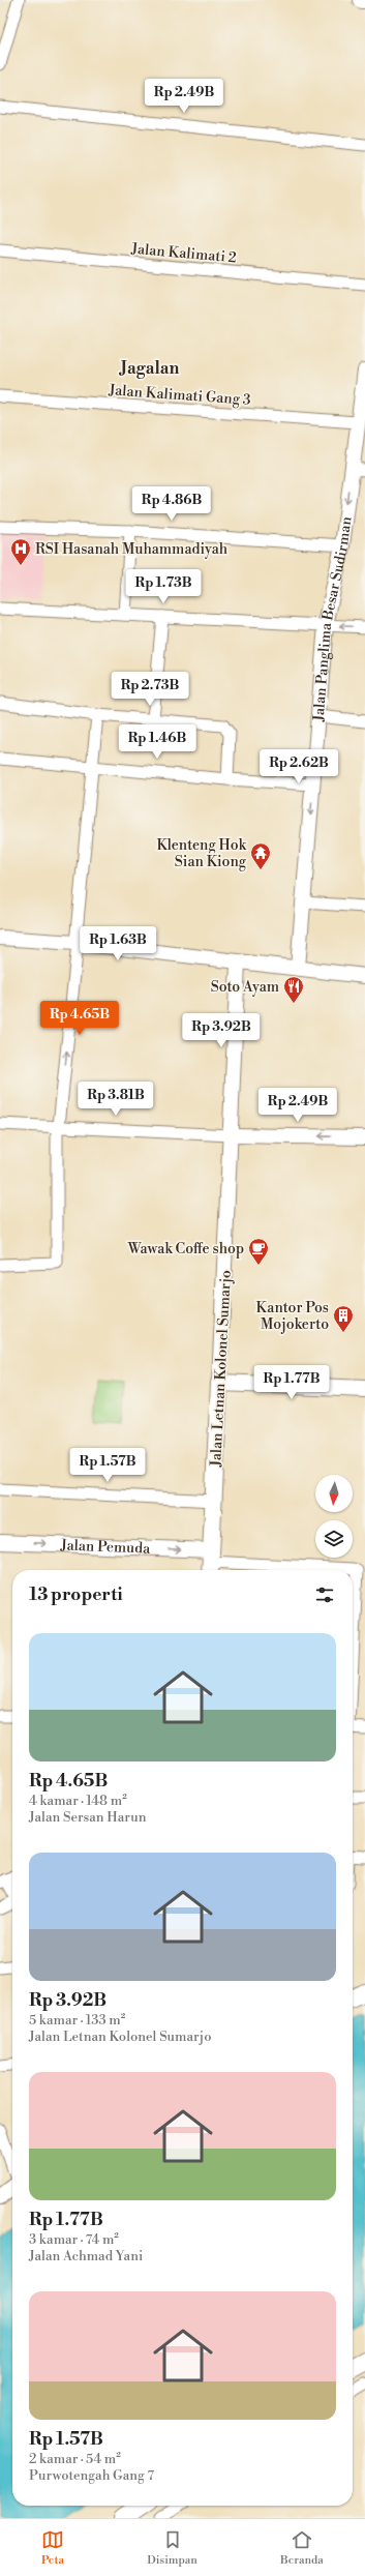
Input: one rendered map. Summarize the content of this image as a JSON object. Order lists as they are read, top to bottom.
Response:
{
  "streets": {
    "main road": ["Jalan Letnan Kolonel Sumarjo"],
    "street": [
      "Jalan Kalimati 2",
      "Jalan Kalimati Gang 3",
      "Jalan Panglima Besar Sudirman",
      "Jalan Pemuda"
    ]
  },
  "crossings": [
    ["Jalan Kalimati Gang 3", "Jalan Panglima Besar Sudirman"],
    ["Jalan Letnan Kolonel Sumarjo", "Jalan Pemuda"]
  ],
  "districts": ["Jagalan"],
  "places": {
    "hospital": ["RSI Hasanah Muhammadiyah"],
    "temple": ["Klenteng Hok Sian Kiong"],
    "restaurant": ["Soto Ayam"],
    "cafe": ["Wawak Coffe shop"],
    "building": ["Kantor Pos Mojokerto"]
  },
  "north": "bottom",
  "page": {
    "price": [
      "Rp 2.49B",
      "Rp 4.86B",
      "Rp 1.73B",
      "Rp 2.73B",
      "Rp 1.46B",
      "Rp 2.62B",
      "Rp 1.63B",
      "Rp 4.65B",
      "Rp 3.92B",
      "Rp 3.81B",
      "Rp 2.49B",
      "Rp 1.77B",
      "Rp 1.57B"
    ],
    "heading": "13 properti",
    "list": [
      {
        "name": "Rp 4.65B",
        "note": "4 kamar · 148 m² · Jalan Sersan Harun"
      },
      {
        "name": "Rp 3.92B",
        "note": "5 kamar · 133 m² · Jalan Letnan Kolonel Sumarjo"
      },
      {
        "name": "Rp 1.77B",
        "note": "3 kamar · 74 m² · Jalan Achmad Yani"
      },
      {
        "name": "Rp 1.57B",
        "note": "2 kamar · 54 m² · Purwotengah Gang 7"
      }
    ],
    "tabs": ["Peta", "Disimpan", "Beranda"]
  }
}
